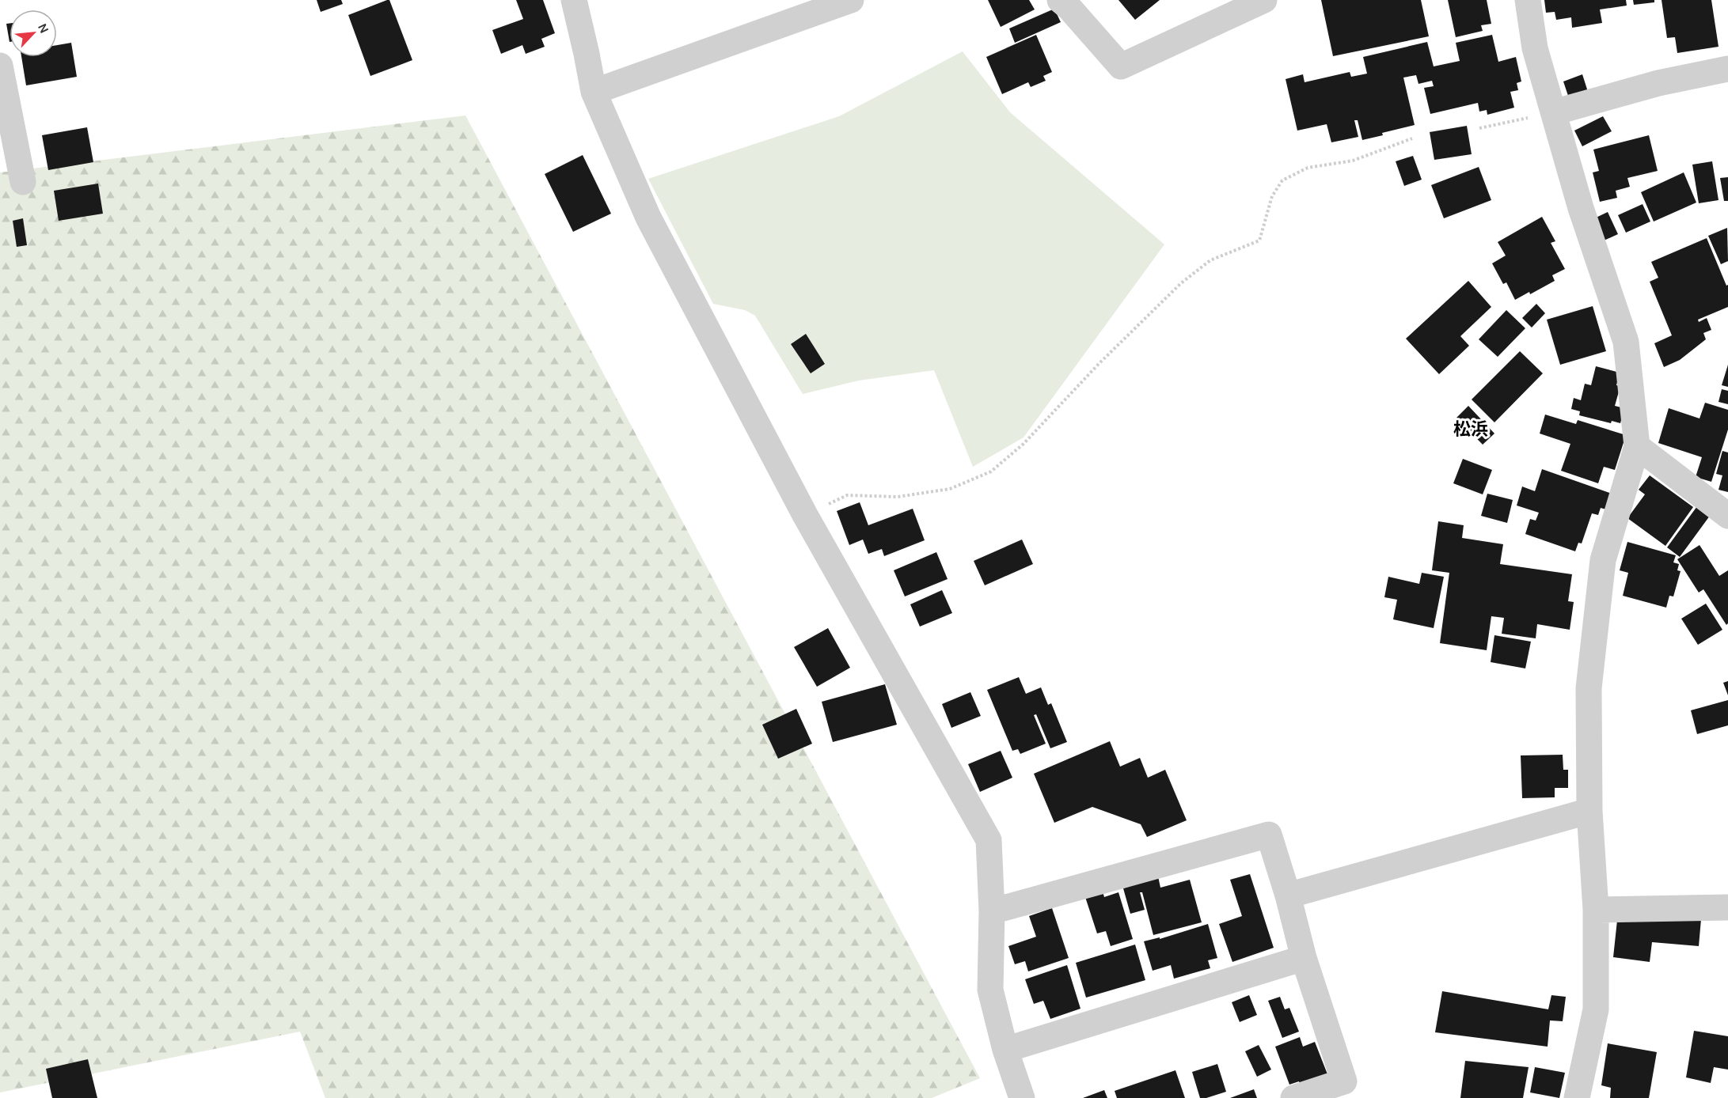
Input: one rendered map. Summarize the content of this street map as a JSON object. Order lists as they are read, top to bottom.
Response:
{
  "districts": ["松浜"],
  "north": "top right"
}
